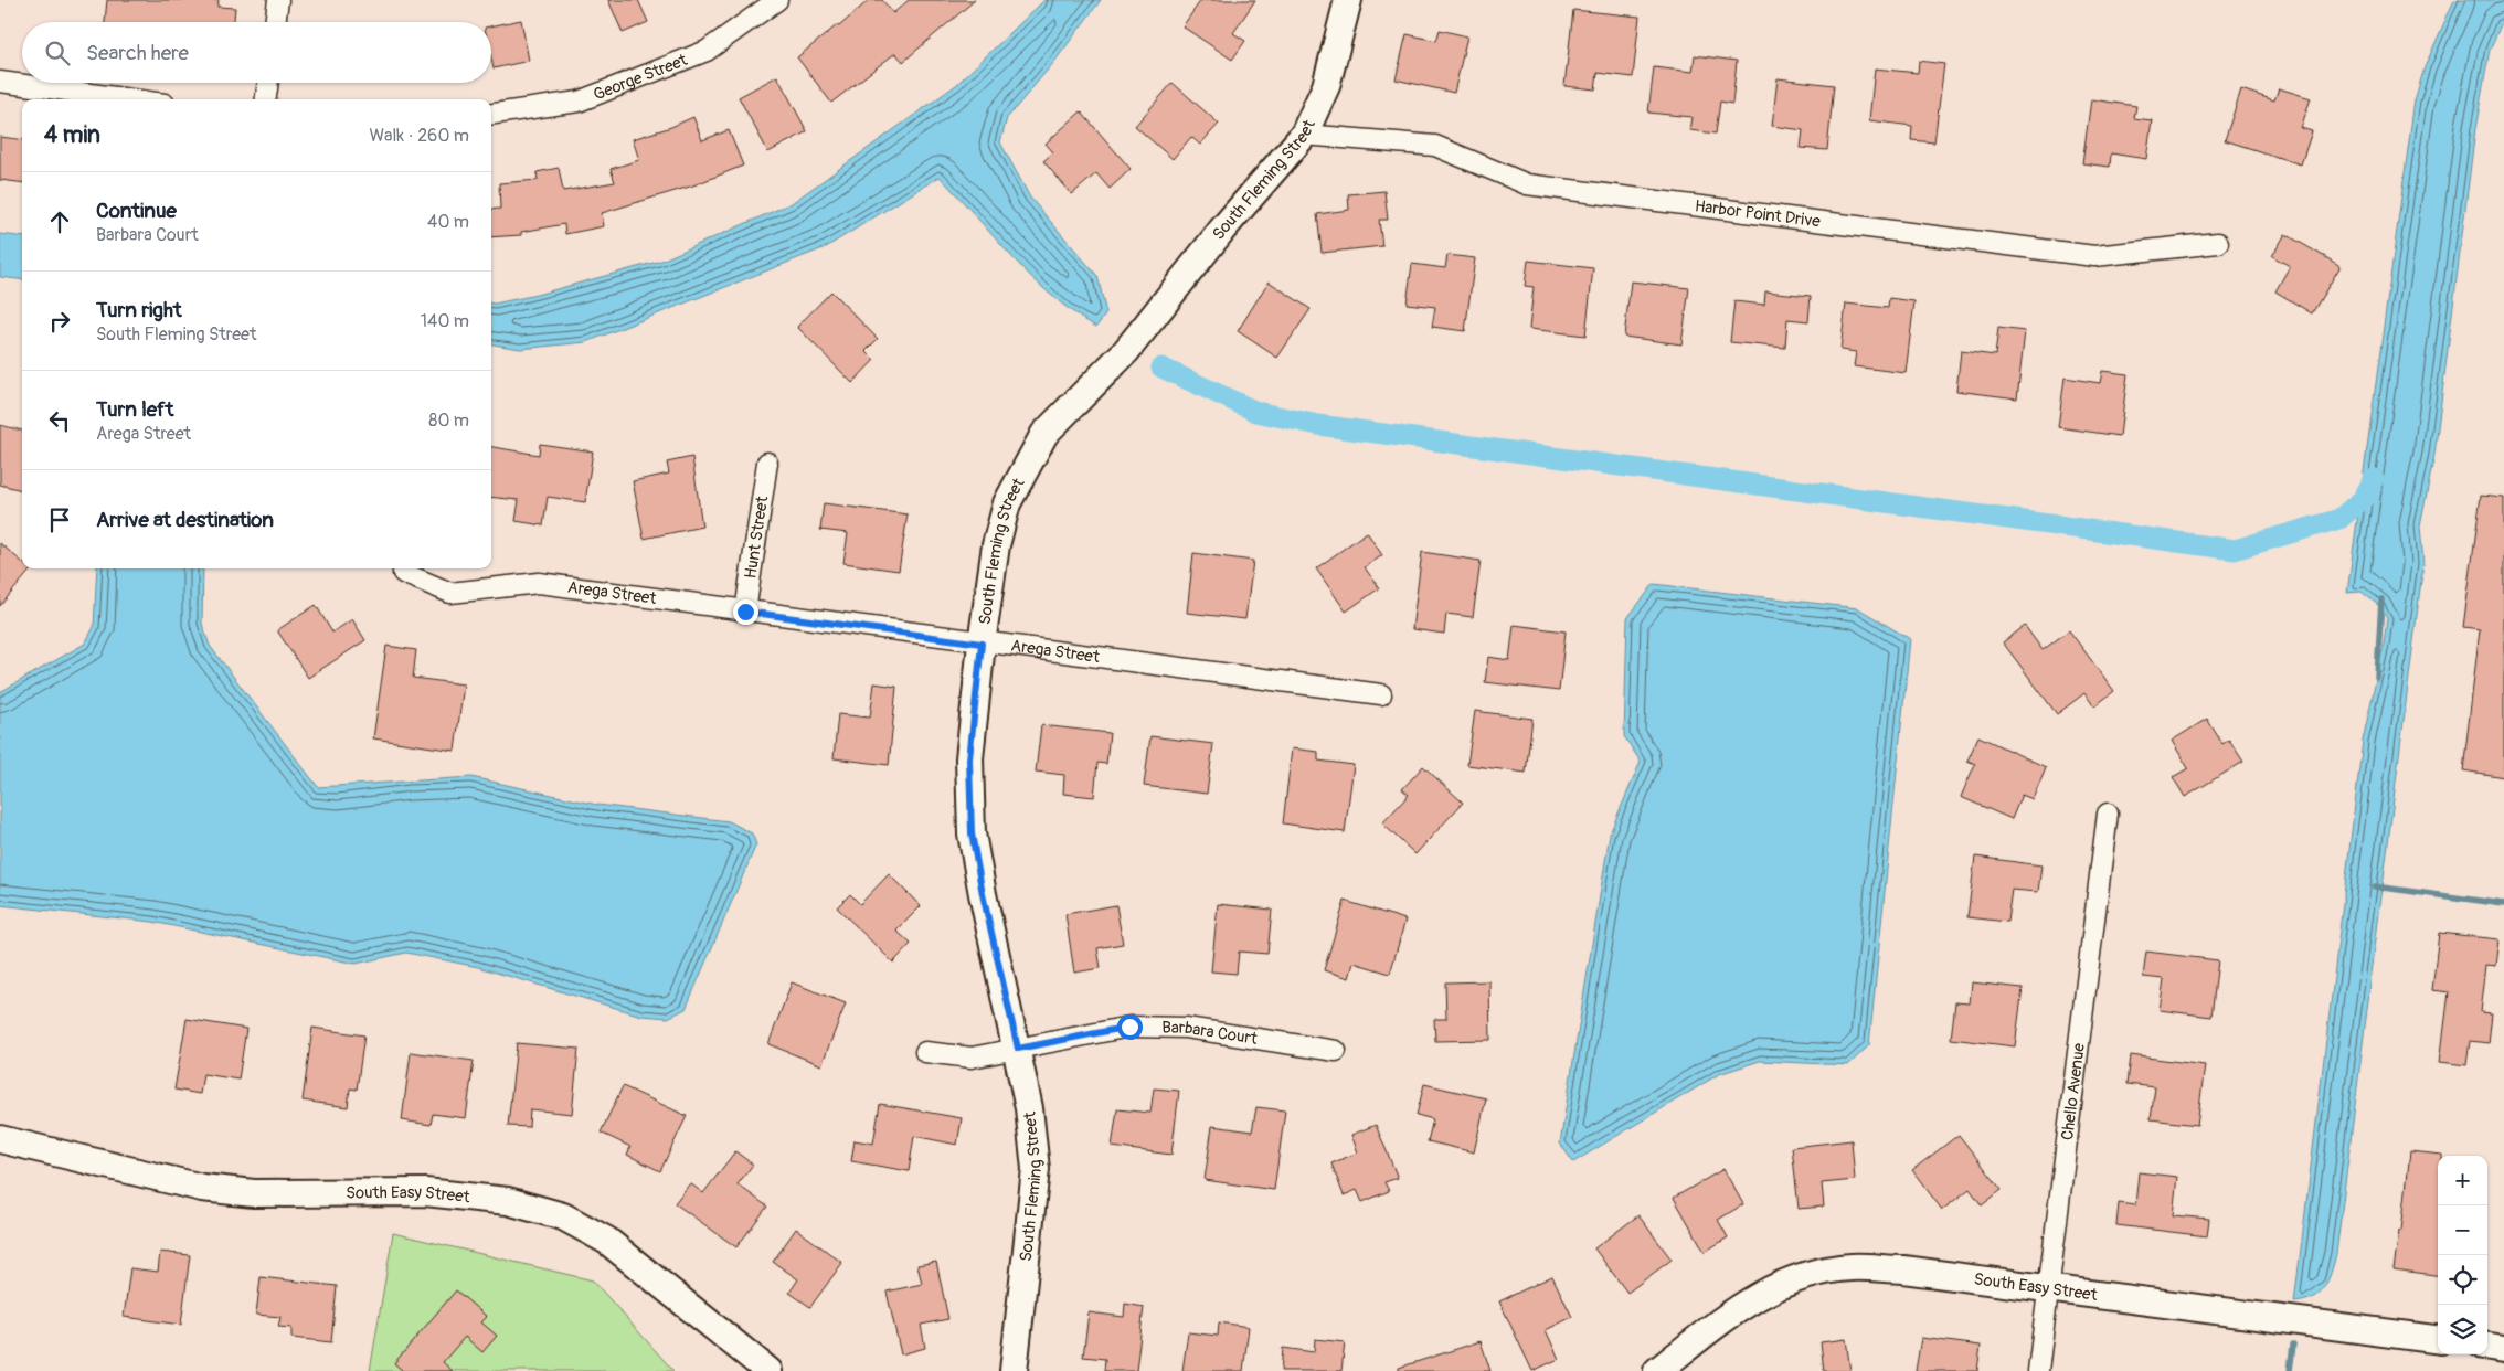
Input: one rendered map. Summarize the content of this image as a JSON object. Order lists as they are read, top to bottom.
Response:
{
  "streets": {
    "street": [
      "George Street",
      "South Fleming Street",
      "Harbor Point Drive",
      "Hunt Street",
      "Arega Street",
      "Barbara Court",
      "Chello Avenue",
      "South Easy Street"
    ]
  },
  "crossings": [
    ["South Fleming Street", "Harbor Point Drive"],
    ["South Fleming Street", "Arega Street"],
    ["South Fleming Street", "Barbara Court"],
    ["Hunt Street", "Arega Street"],
    ["Chello Avenue", "South Easy Street"]
  ],
  "page": {
    "search": "Search here",
    "heading": ["4 min", "Walk · 260 m"],
    "list": [
      ["Continue", "Barbara Court", "40 m"],
      ["Turn right", "South Fleming Street", "140 m"],
      ["Turn left", "Arega Street", "80 m"],
      "Arrive at destination"
    ],
    "map_buttons": ["+", "−"]
  }
}
